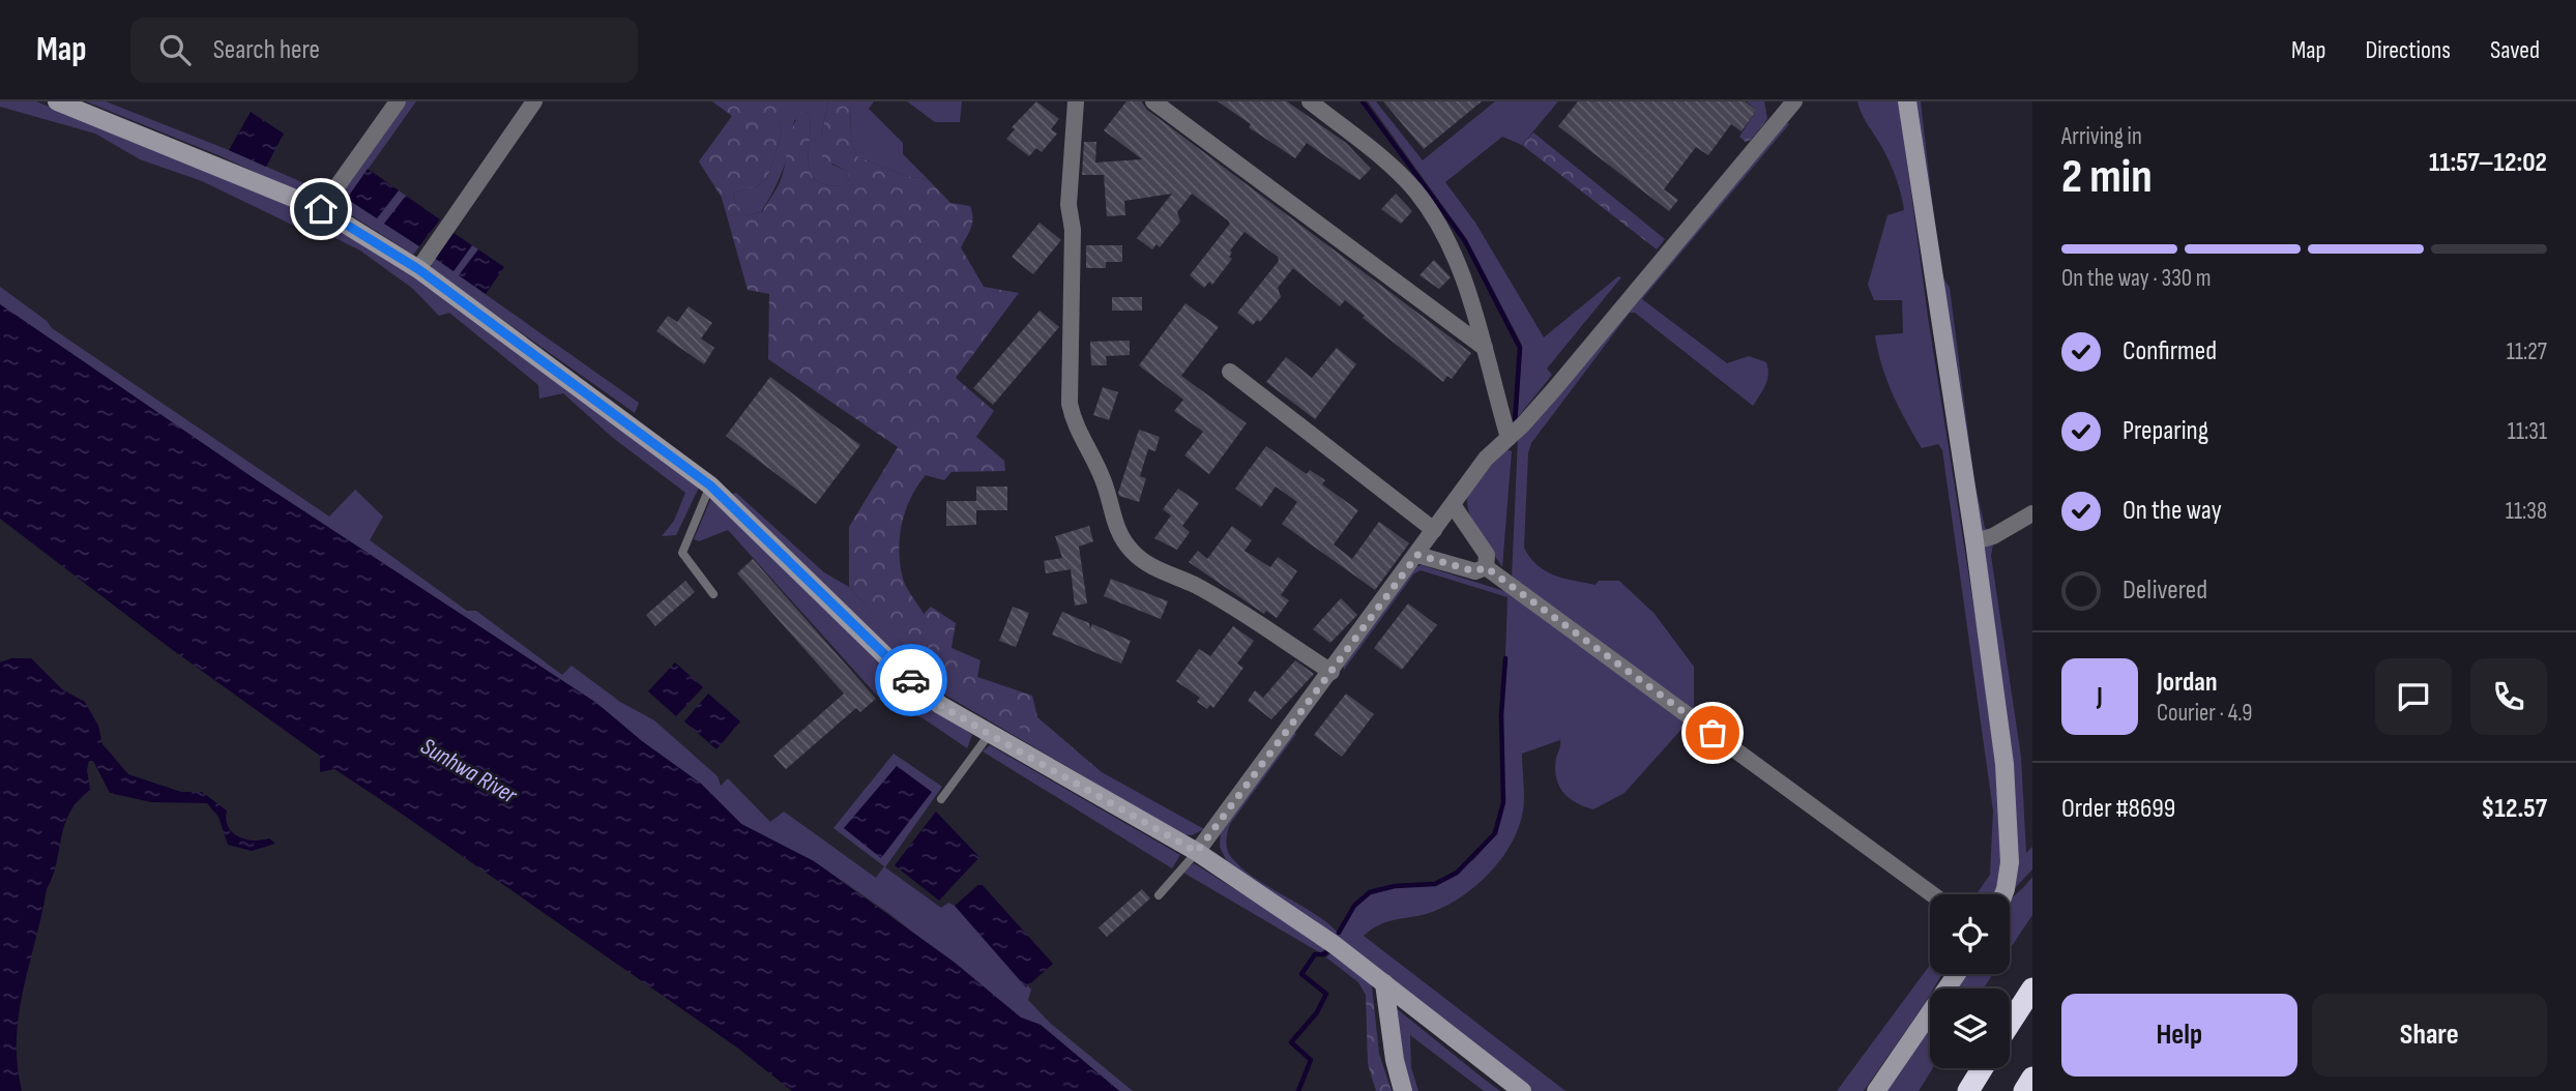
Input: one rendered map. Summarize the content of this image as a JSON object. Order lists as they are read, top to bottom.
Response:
{
  "water": ["Sunhwa River"],
  "page": {
    "header": "Map",
    "search": "Search here",
    "nav": ["Map", "Directions", "Saved"],
    "heading": ["2 min", "Arriving in", "11:57–12:02"],
    "panel": [
      "Jordan",
      "Courier · 4.9",
      "Order #8699",
      "$12.57"
    ],
    "bar": "On the way · 330 m",
    "list": [
      ["Confirmed", "11:27"],
      ["Preparing", "11:31"],
      ["On the way", "11:38"],
      "Delivered"
    ],
    "round": "J",
    "buttons": ["Help", "Share"]
  }
}
